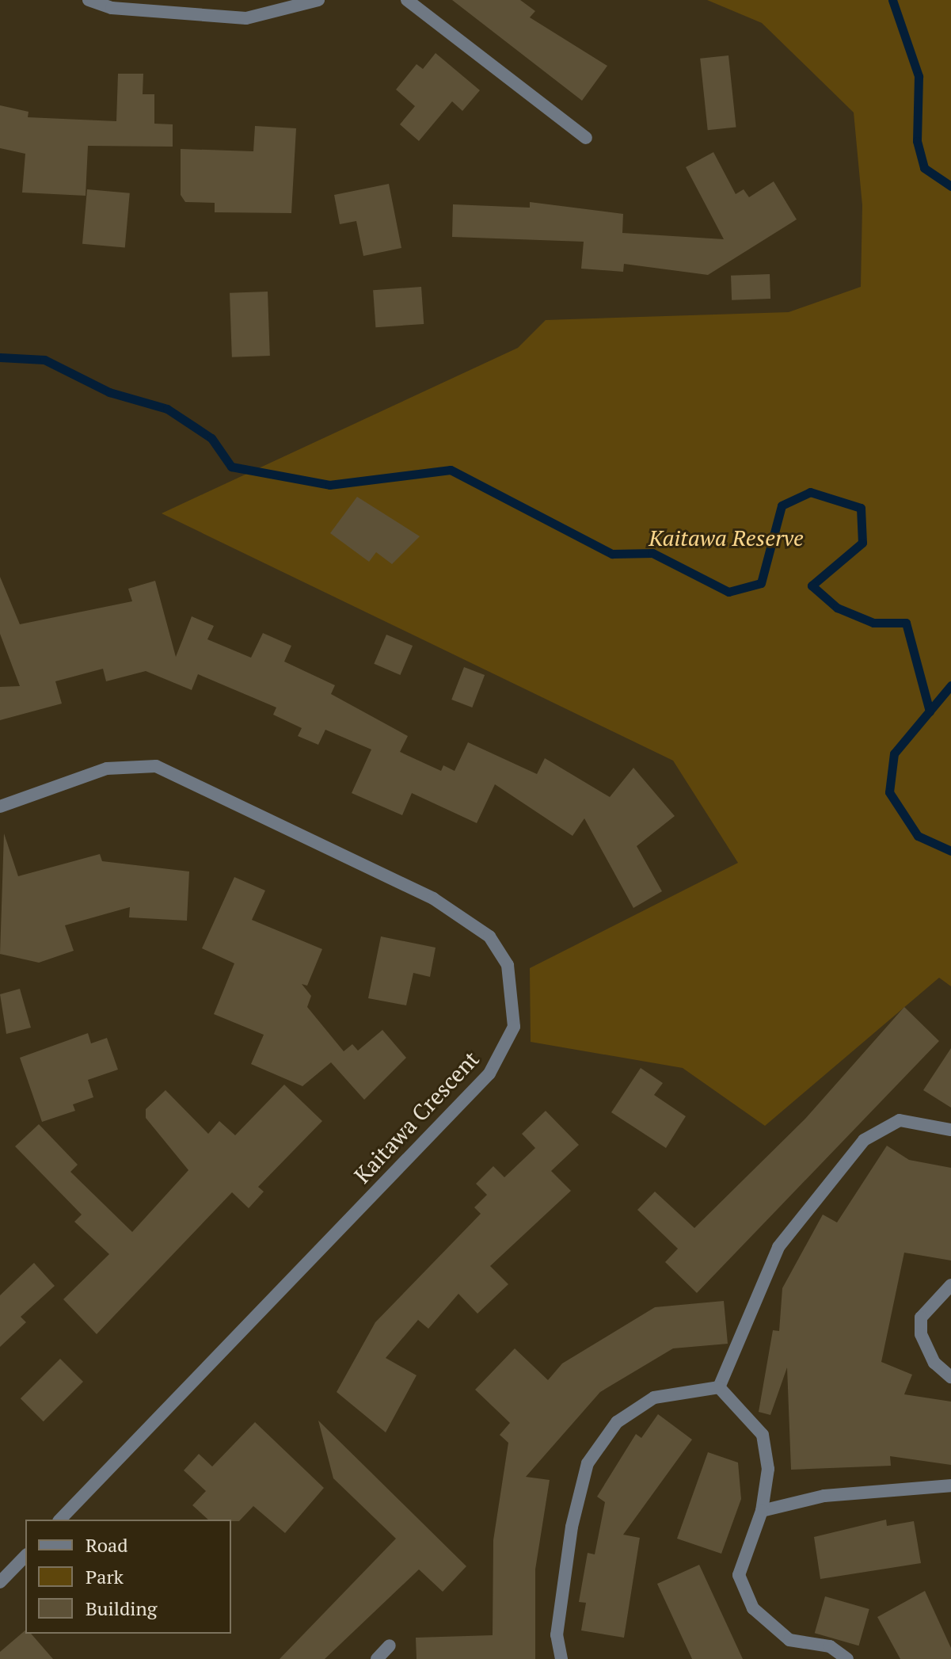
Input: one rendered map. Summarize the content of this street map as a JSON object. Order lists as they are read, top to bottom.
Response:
{
  "streets": {
    "street": ["Kaitawa Crescent"]
  },
  "parks": ["Kaitawa Reserve"],
  "legend": ["Road", "Park", "Building"]
}
